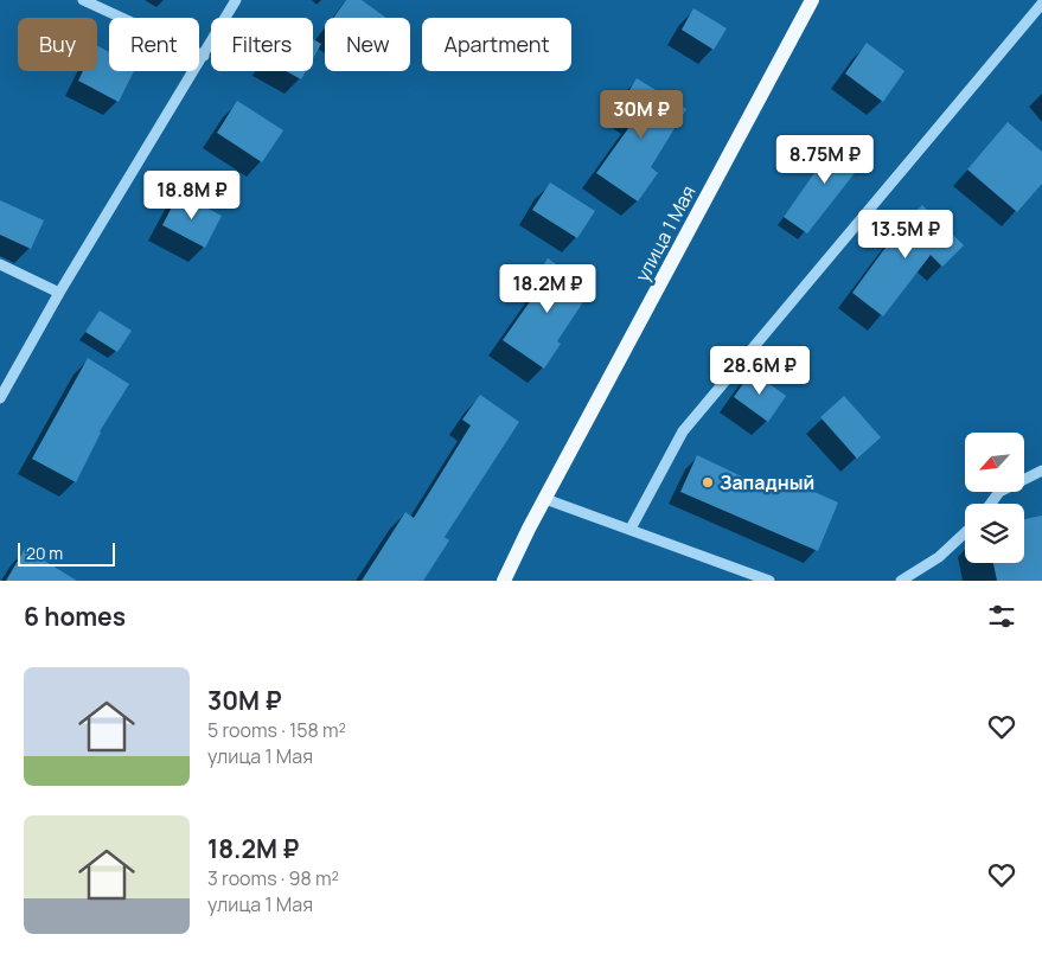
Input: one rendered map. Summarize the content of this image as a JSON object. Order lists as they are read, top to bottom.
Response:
{
  "streets": {
    "main road": ["улица 1 Мая"]
  },
  "places": ["Западный"],
  "scale_bar": "20 m",
  "north": "bottom left",
  "page": {
    "chip": [
      "Buy",
      "Rent",
      "Filters",
      "New",
      "Apartment"
    ],
    "price": [
      "30M ₽",
      "8.75M ₽",
      "18.8M ₽",
      "13.5M ₽",
      "18.2M ₽",
      "28.6M ₽"
    ],
    "scale": "20 m",
    "heading": "6 homes",
    "list": [
      {
        "name": "30M ₽",
        "note": "5 rooms · 158 m² · улица 1 Мая"
      },
      {
        "name": "18.2M ₽",
        "note": "3 rooms · 98 m² · улица 1 Мая"
      }
    ]
  }
}
